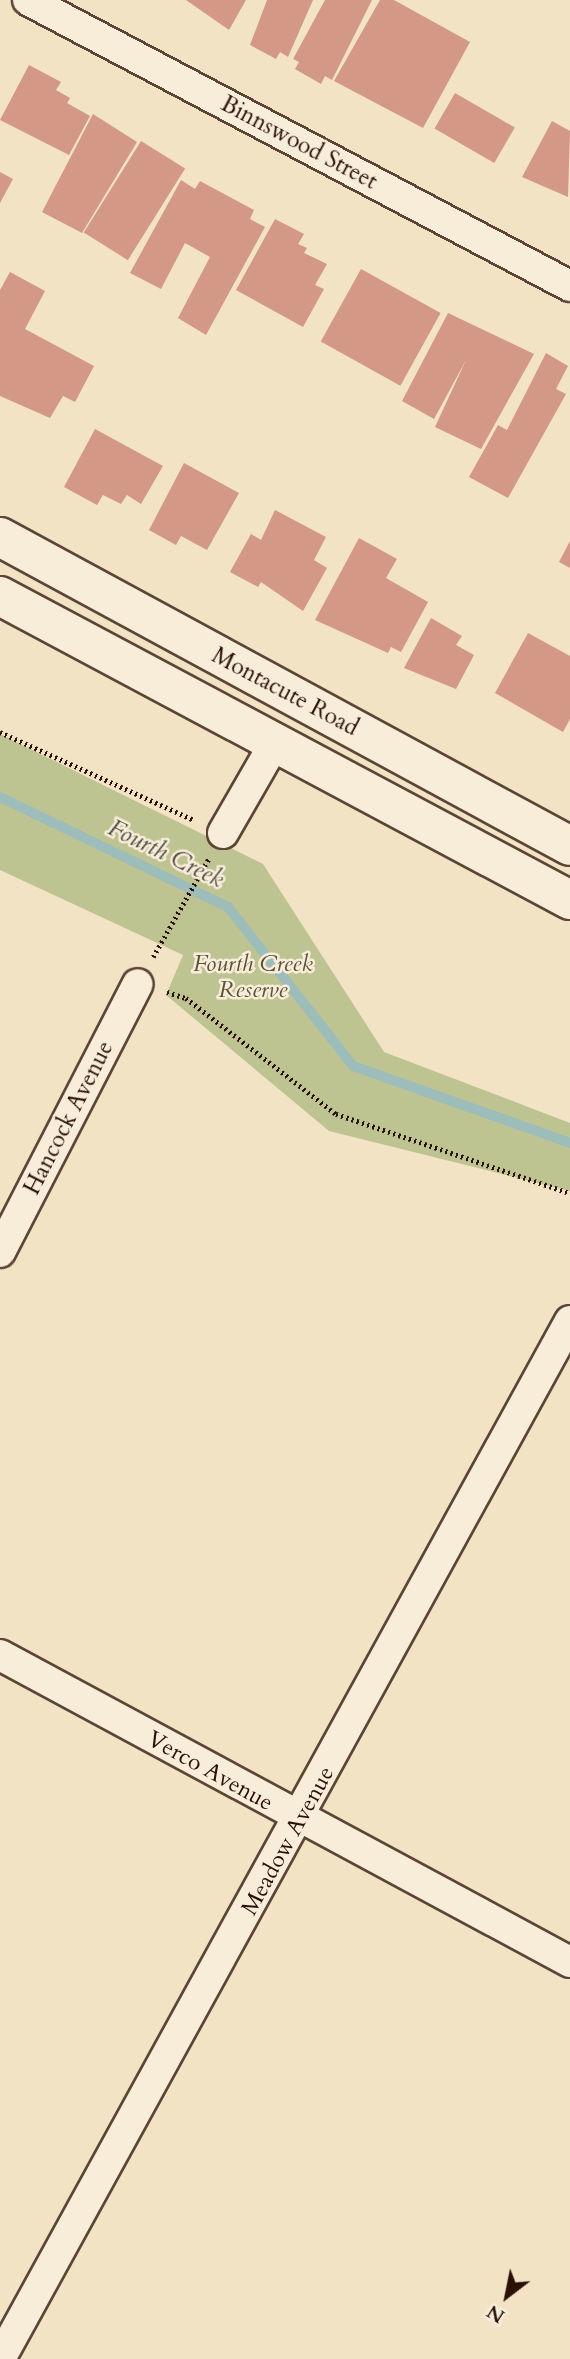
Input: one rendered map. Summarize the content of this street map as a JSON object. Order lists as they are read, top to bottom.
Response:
{
  "streets": {
    "main road": ["Montacute Road"],
    "street": [
      "Binnswood Street",
      "Hancock Avenue",
      "Verco Avenue",
      "Meadow Avenue"
    ]
  },
  "crossings": [
    ["Verco Avenue", "Meadow Avenue"]
  ],
  "water": ["Fourth Creek"],
  "parks": ["Fourth Creek Reserve"],
  "north": "bottom left"
}
